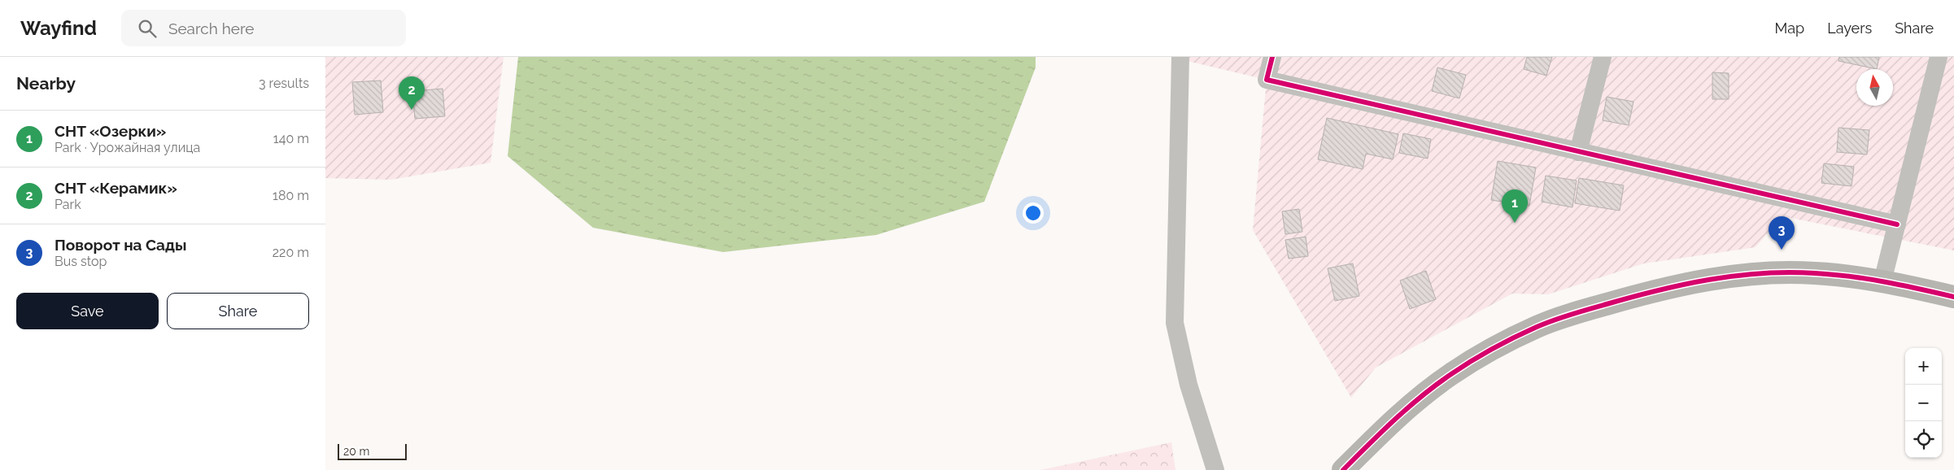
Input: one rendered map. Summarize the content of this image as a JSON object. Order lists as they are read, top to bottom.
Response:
{
  "scale_bar": "20 m",
  "north": "top",
  "page": {
    "header": "Wayfind",
    "search": "Search here",
    "nav": ["Map", "Layers", "Share"],
    "heading": ["Nearby", "3 results"],
    "pins": ["2", "1", "3"],
    "list": [
      {
        "mark": "1",
        "name": "СНТ «Озерки»",
        "note": "Park · Урожайная улица",
        "value": "140 m"
      },
      {
        "mark": "2",
        "name": "СНТ «Керамик»",
        "note": "Park",
        "value": "180 m"
      },
      {
        "mark": "3",
        "name": "Поворот на Сады",
        "note": "Bus stop",
        "value": "220 m"
      }
    ],
    "buttons": ["Save", "Share"],
    "map_buttons": ["+", "−"],
    "scale": "20 m"
  }
}
